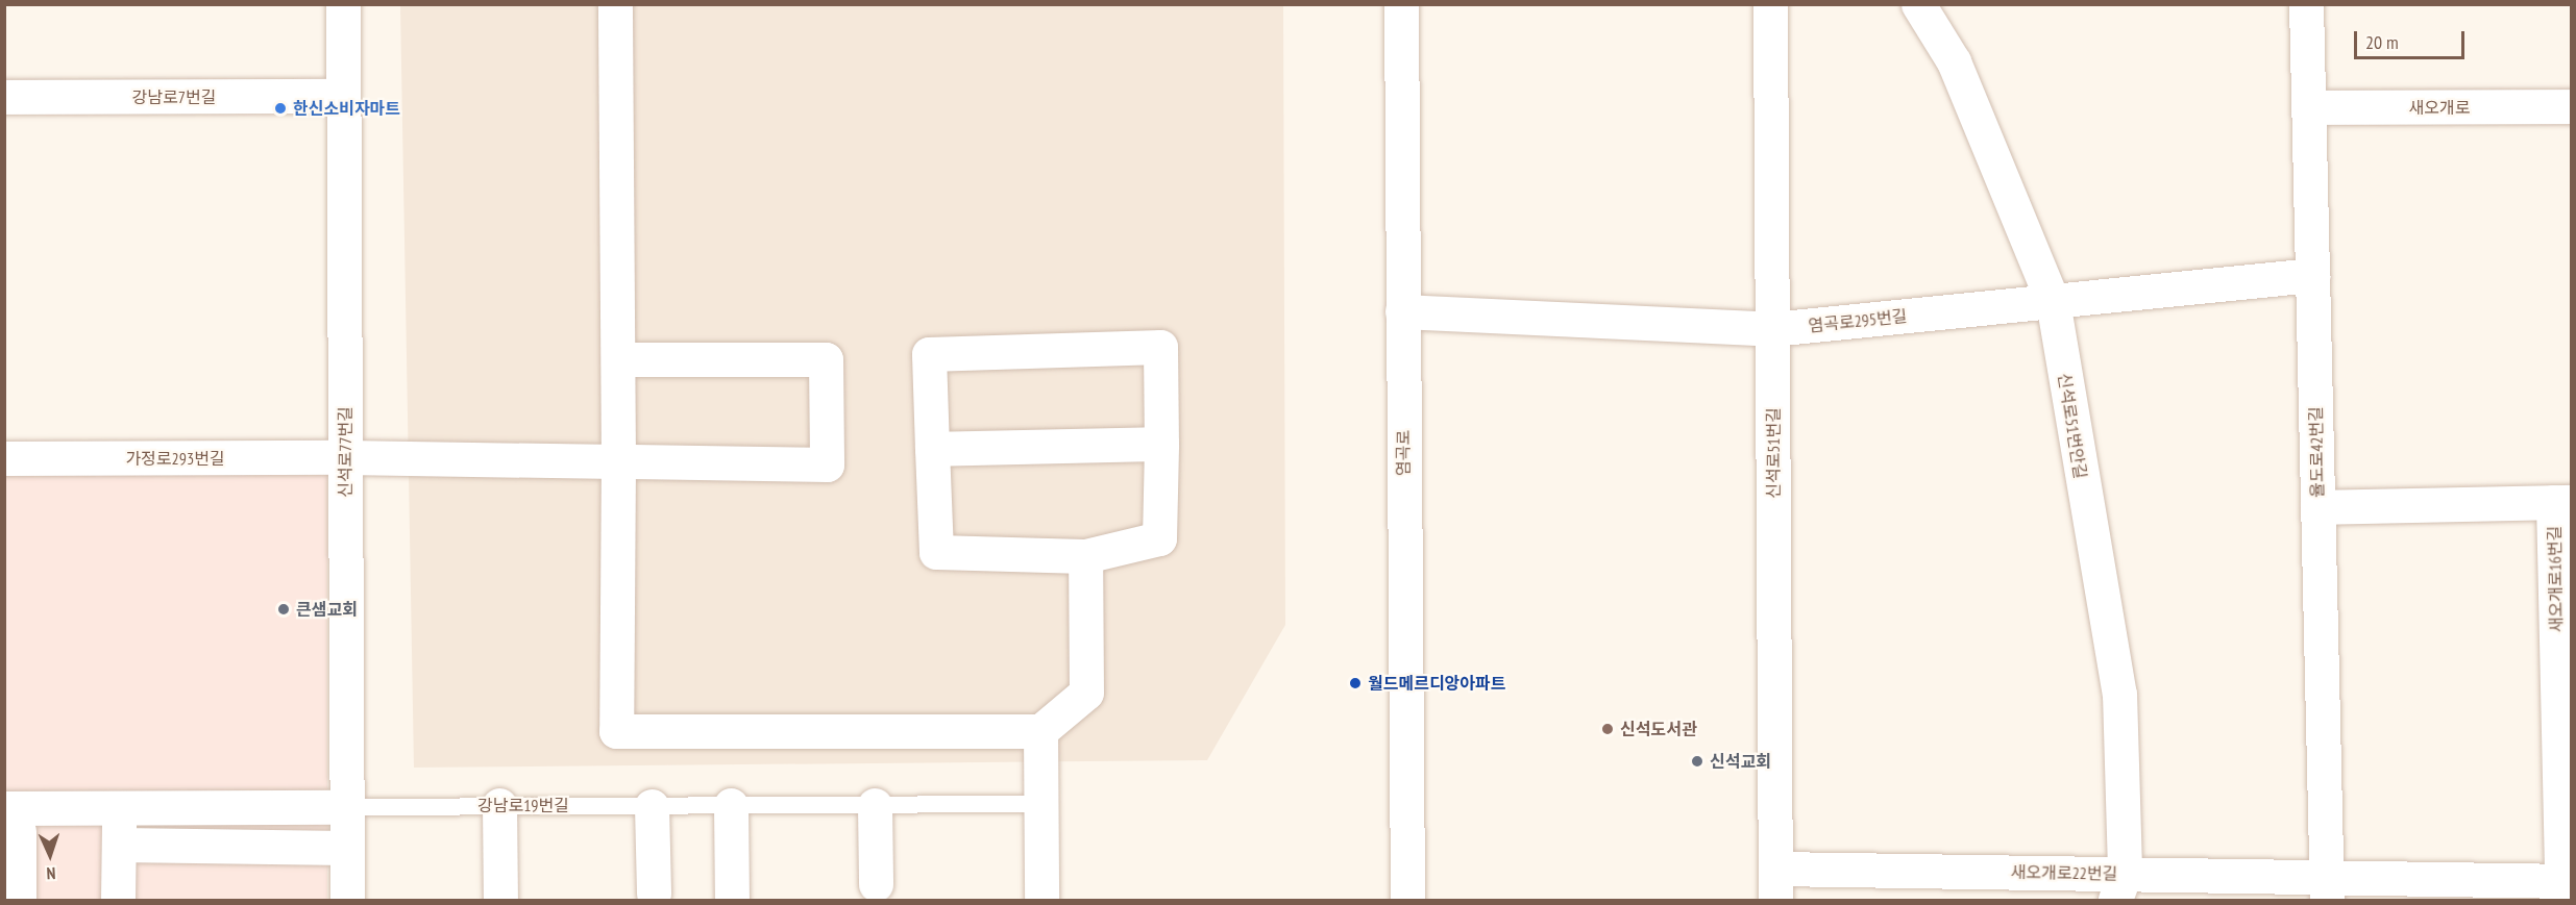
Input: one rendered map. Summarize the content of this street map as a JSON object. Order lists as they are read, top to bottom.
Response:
{
  "streets": {
    "street": [
      "강남로7번길",
      "새오개로",
      "염곡로295번길",
      "신석로51번안길",
      "신석로77번길",
      "율도로42번길",
      "염곡로",
      "신석로51번길",
      "가정로293번길",
      "새오개로16번길",
      "강남로19번길",
      "새오개로22번길"
    ]
  },
  "crossings": [
    ["강남로7번길", "신석로77번길"],
    ["새오개로", "율도로42번길"],
    ["염곡로295번길", "신석로51번안길"],
    ["염곡로295번길", "율도로42번길"],
    ["염곡로295번길", "염곡로"],
    ["염곡로295번길", "신석로51번길"],
    ["신석로51번안길", "새오개로22번길"],
    ["신석로77번길", "가정로293번길"],
    ["신석로77번길", "강남로19번길"],
    ["율도로42번길", "새오개로16번길"],
    ["율도로42번길", "새오개로22번길"],
    ["신석로51번길", "새오개로22번길"],
    ["새오개로16번길", "새오개로22번길"]
  ],
  "places": [
    "한신소비자마트",
    "큰샘교회",
    "월드메르디앙아파트",
    "신석도서관",
    "신석교회"
  ],
  "scale_bar": "20 m",
  "north": "bottom"
}
